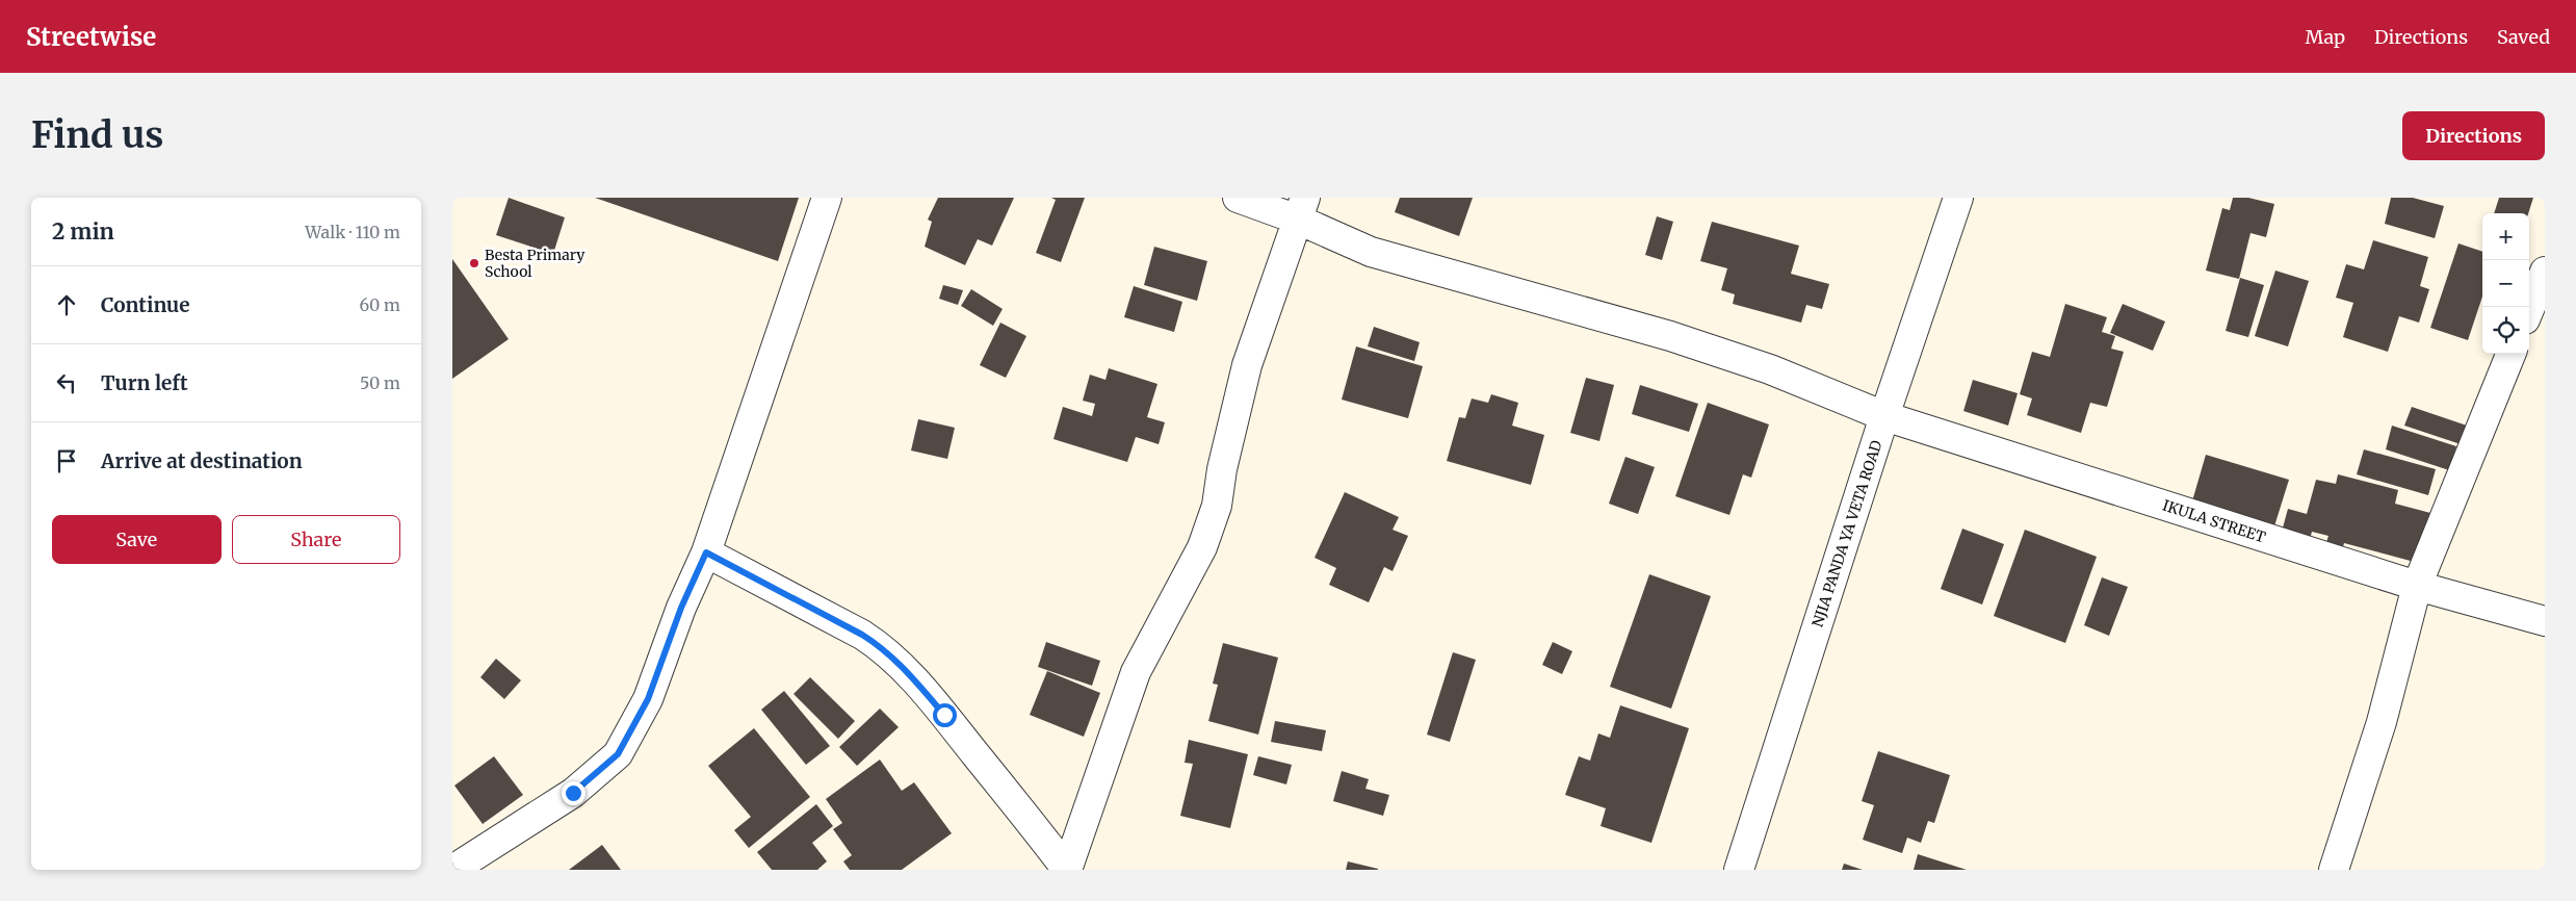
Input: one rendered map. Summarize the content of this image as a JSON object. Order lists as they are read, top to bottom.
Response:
{
  "streets": {
    "street": ["IKULA STREET", "NJIA PANDA YA VETA ROAD"]
  },
  "crossings": [
    ["IKULA STREET", "NJIA PANDA YA VETA ROAD"]
  ],
  "places": ["Besta Primary School"],
  "page": {
    "header": "Streetwise",
    "nav": ["Map", "Directions", "Saved"],
    "buttons": [
      "Directions",
      ["Save", "Share"]
    ],
    "title": "Find us",
    "heading": ["2 min", "Walk · 110 m"],
    "map_buttons": ["+", "−"],
    "list": [
      ["Continue", "60 m"],
      ["Turn left", "50 m"],
      "Arrive at destination"
    ]
  }
}
